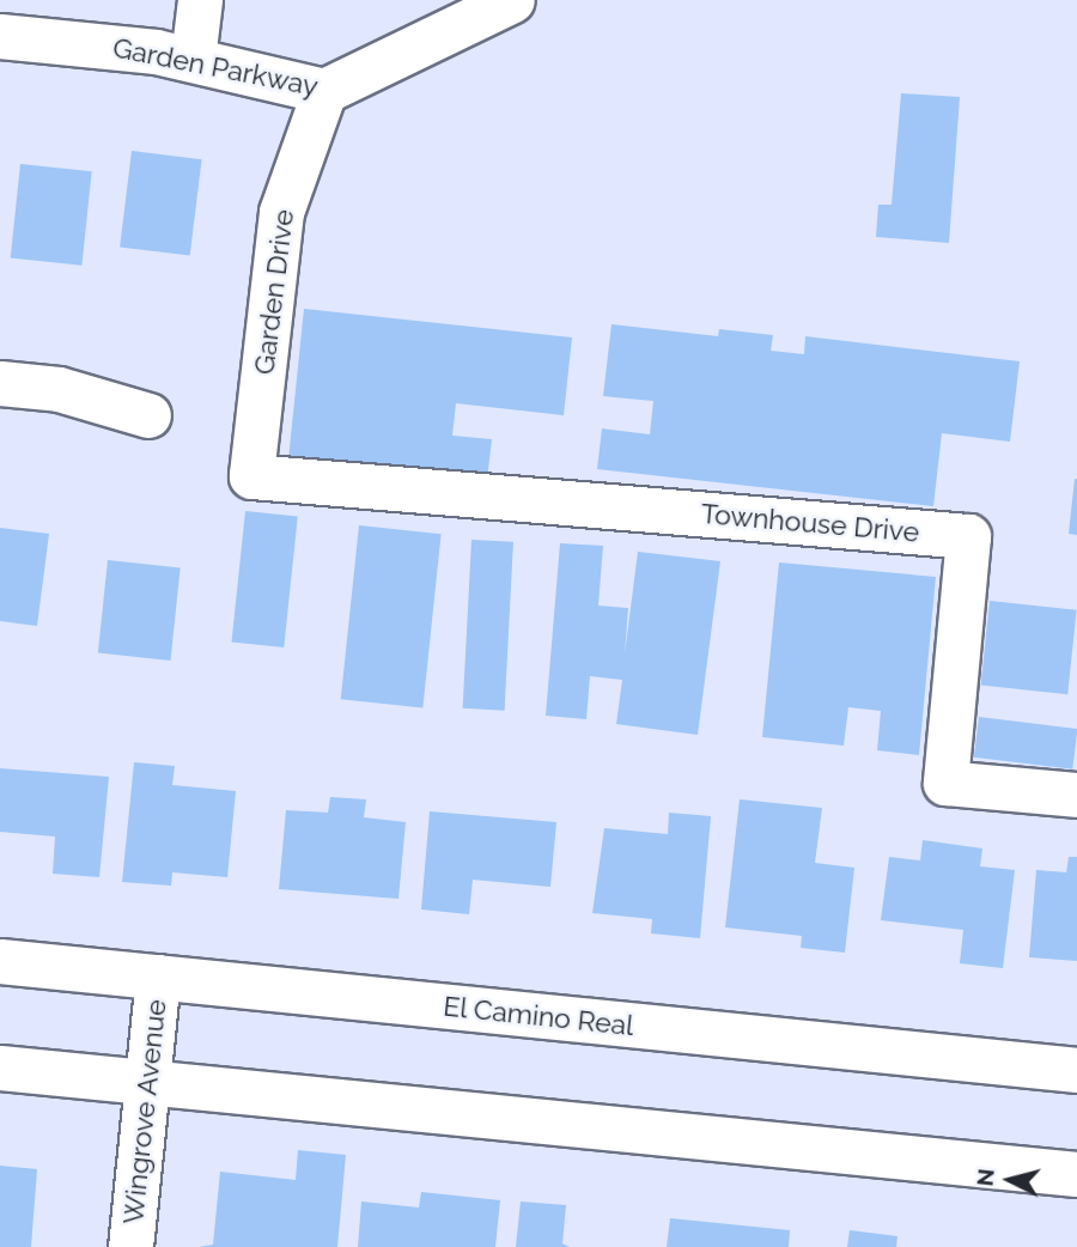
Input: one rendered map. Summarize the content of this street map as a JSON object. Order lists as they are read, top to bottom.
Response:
{
  "streets": {
    "street": [
      "Garden Parkway",
      "Garden Drive",
      "Townhouse Drive",
      "El Camino Real",
      "Wingrove Avenue"
    ]
  },
  "crossings": [
    ["Garden Parkway", "Garden Drive"],
    ["Garden Drive", "Townhouse Drive"],
    ["El Camino Real", "Wingrove Avenue"]
  ],
  "north": "left"
}
